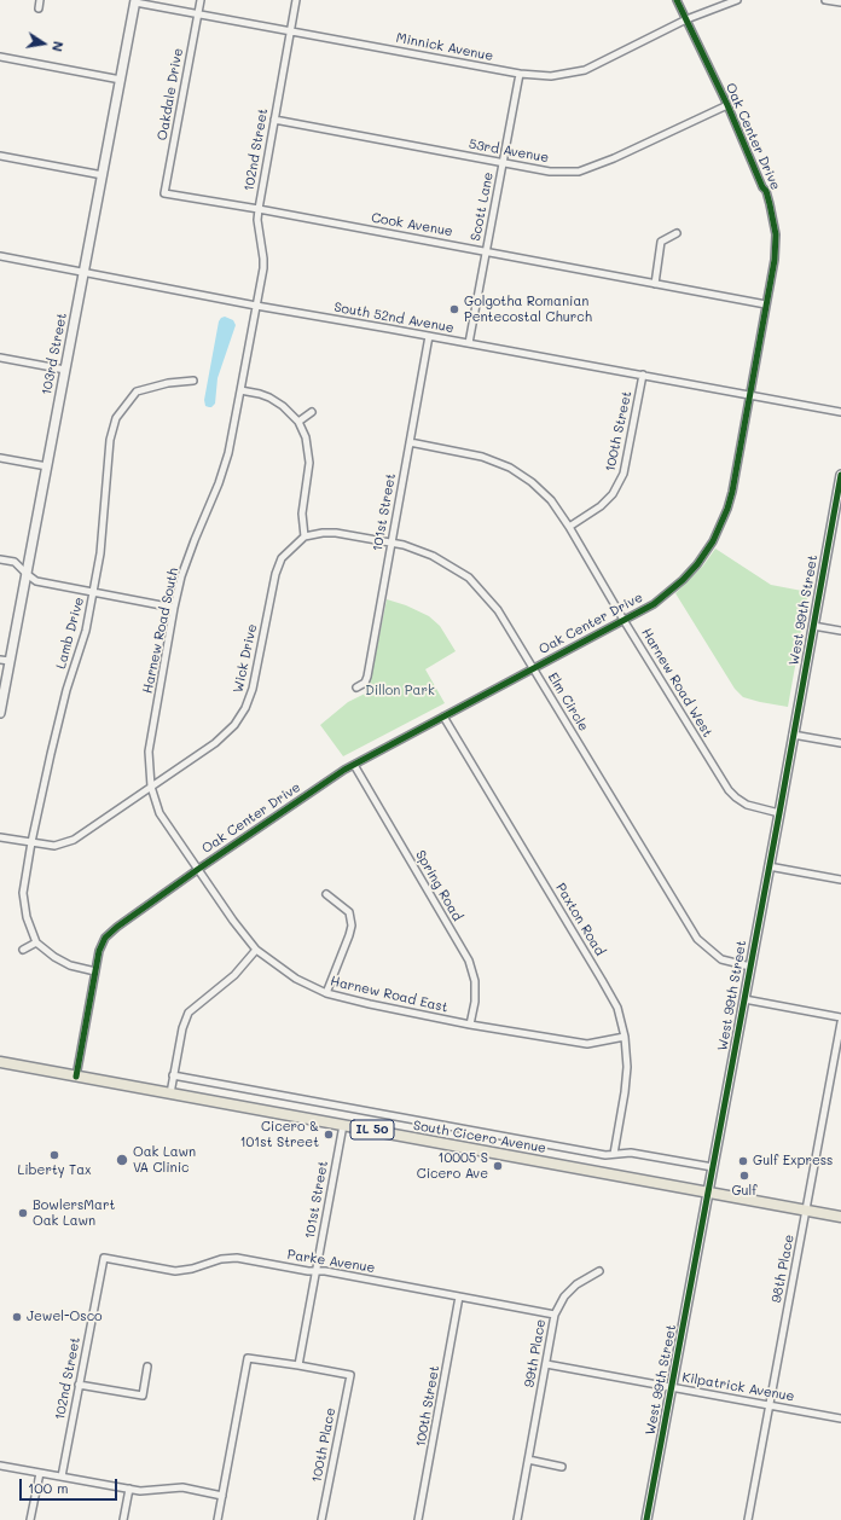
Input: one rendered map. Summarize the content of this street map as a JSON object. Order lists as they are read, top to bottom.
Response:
{
  "streets": {
    "main road": ["IL 50", "South Cicero Avenue"],
    "street": [
      "Minnick Avenue",
      "Oakdale Drive",
      "Oak Center Drive",
      "102nd Street",
      "53rd Avenue",
      "Scott Lane",
      "Cook Avenue",
      "South 52nd Avenue",
      "103rd Street",
      "100th Street",
      "101st Street",
      "West 99th Street",
      "Harnew Road South",
      "Lamb Drive",
      "Wick Drive",
      "Harnew Road West",
      "Elm Circle",
      "Spring Road",
      "Paxton Road",
      "Harnew Road East",
      "Parke Avenue",
      "98th Place",
      "99th Place",
      "Kilpatrick Avenue",
      "100th Place"
    ]
  },
  "crossings": [
    ["Minnick Avenue", "Oakdale Drive"],
    ["Minnick Avenue", "Oak Center Drive"],
    ["Minnick Avenue", "102nd Street"],
    ["Minnick Avenue", "Scott Lane"],
    ["Minnick Avenue", "103rd Street"],
    ["Oakdale Drive", "Cook Avenue"],
    ["Oak Center Drive", "53rd Avenue"],
    ["Oak Center Drive", "Cook Avenue"],
    ["Oak Center Drive", "South 52nd Avenue"],
    ["Oak Center Drive", "Harnew Road South"],
    ["Oak Center Drive", "Harnew Road West"],
    ["Oak Center Drive", "Elm Circle"],
    ["Oak Center Drive", "Spring Road"],
    ["Oak Center Drive", "Paxton Road"],
    ["Oak Center Drive", "Harnew Road East"],
    ["Oak Center Drive", "South Cicero Avenue"],
    ["102nd Street", "53rd Avenue"],
    ["102nd Street", "Cook Avenue"],
    ["102nd Street", "South 52nd Avenue"],
    ["102nd Street", "Harnew Road South"],
    ["102nd Street", "Parke Avenue"],
    ["53rd Avenue", "Scott Lane"],
    ["Scott Lane", "Cook Avenue"],
    ["Scott Lane", "South 52nd Avenue"],
    ["South 52nd Avenue", "103rd Street"],
    ["South 52nd Avenue", "100th Street"],
    ["South 52nd Avenue", "101st Street"],
    ["South 52nd Avenue", "Harnew Road South"],
    ["100th Street", "Harnew Road West"],
    ["100th Street", "Parke Avenue"],
    ["101st Street", "Harnew Road West"],
    ["101st Street", "Elm Circle"],
    ["101st Street", "South Cicero Avenue"],
    ["101st Street", "Parke Avenue"],
    ["101st Street", "100th Place"],
    ["West 99th Street", "Harnew Road West"],
    ["West 99th Street", "Elm Circle"],
    ["West 99th Street", "South Cicero Avenue"],
    ["West 99th Street", "Kilpatrick Avenue"],
    ["Harnew Road South", "Wick Drive"],
    ["Harnew Road South", "Harnew Road East"],
    ["Lamb Drive", "Wick Drive"],
    ["Wick Drive", "Elm Circle"],
    ["Spring Road", "Harnew Road East"],
    ["Paxton Road", "Harnew Road East"],
    ["Paxton Road", "South Cicero Avenue"],
    ["South Cicero Avenue", "98th Place"],
    ["Parke Avenue", "99th Place"],
    ["98th Place", "Kilpatrick Avenue"],
    ["99th Place", "Kilpatrick Avenue"]
  ],
  "parks": ["Dillon Park"],
  "places": [
    "Golgotha Romanian Pentecostal Church",
    "Cicero & 101st Street",
    "Liberty Tax",
    "Oak Lawn VA Clinic",
    "Gulf Express",
    "10005 S Cicero Ave",
    "Gulf",
    "BowlersMart Oak Lawn",
    "Jewel-Osco"
  ],
  "scale_bar": "100 m",
  "north": "right"
}
